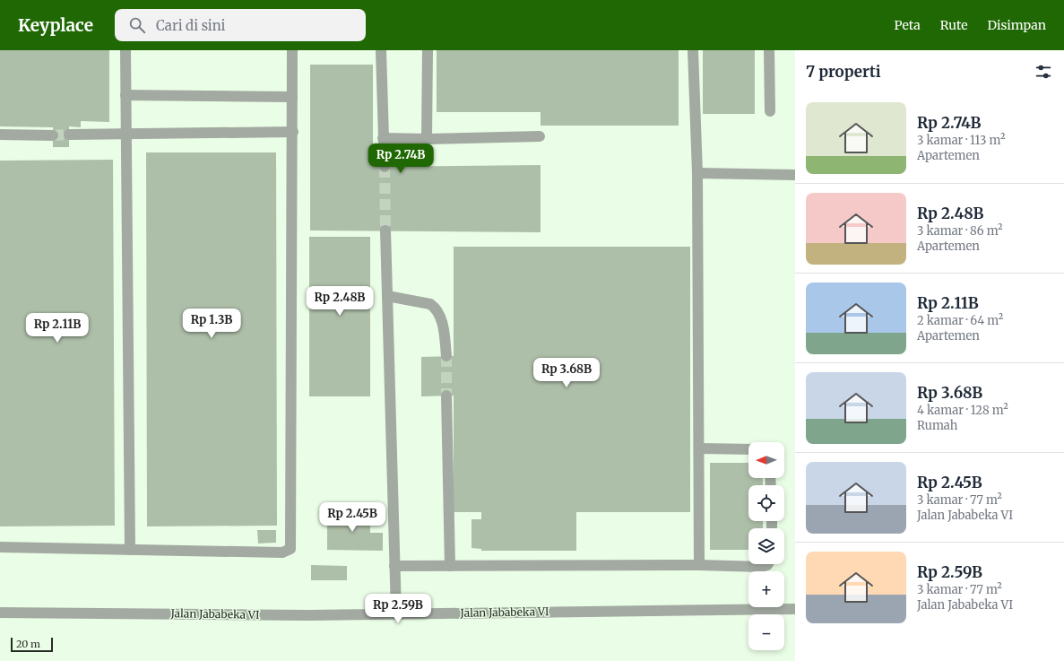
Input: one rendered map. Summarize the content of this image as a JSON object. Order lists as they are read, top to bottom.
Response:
{
  "streets": {
    "street": ["Jalan Jababeka VI"]
  },
  "scale_bar": "20 m",
  "north": "left",
  "page": {
    "header": "Keyplace",
    "search": "Cari di sini",
    "nav": ["Peta", "Rute", "Disimpan"],
    "heading": "7 properti",
    "list": [
      {
        "name": "Rp 2.74B",
        "note": "3 kamar · 113 m² · Apartemen"
      },
      {
        "name": "Rp 2.48B",
        "note": "3 kamar · 86 m² · Apartemen"
      },
      {
        "name": "Rp 2.11B",
        "note": "2 kamar · 64 m² · Apartemen"
      },
      {
        "name": "Rp 3.68B",
        "note": "4 kamar · 128 m² · Rumah"
      },
      {
        "name": "Rp 2.45B",
        "note": "3 kamar · 77 m² · Jalan Jababeka VI"
      },
      {
        "name": "Rp 2.59B",
        "note": "3 kamar · 77 m² · Jalan Jababeka VI"
      }
    ],
    "price": [
      "Rp 2.74B",
      "Rp 2.48B",
      "Rp 1.3B",
      "Rp 2.11B",
      "Rp 3.68B",
      "Rp 2.45B",
      "Rp 2.59B"
    ],
    "map_buttons": ["+", "−"],
    "scale": "20 m"
  }
}
